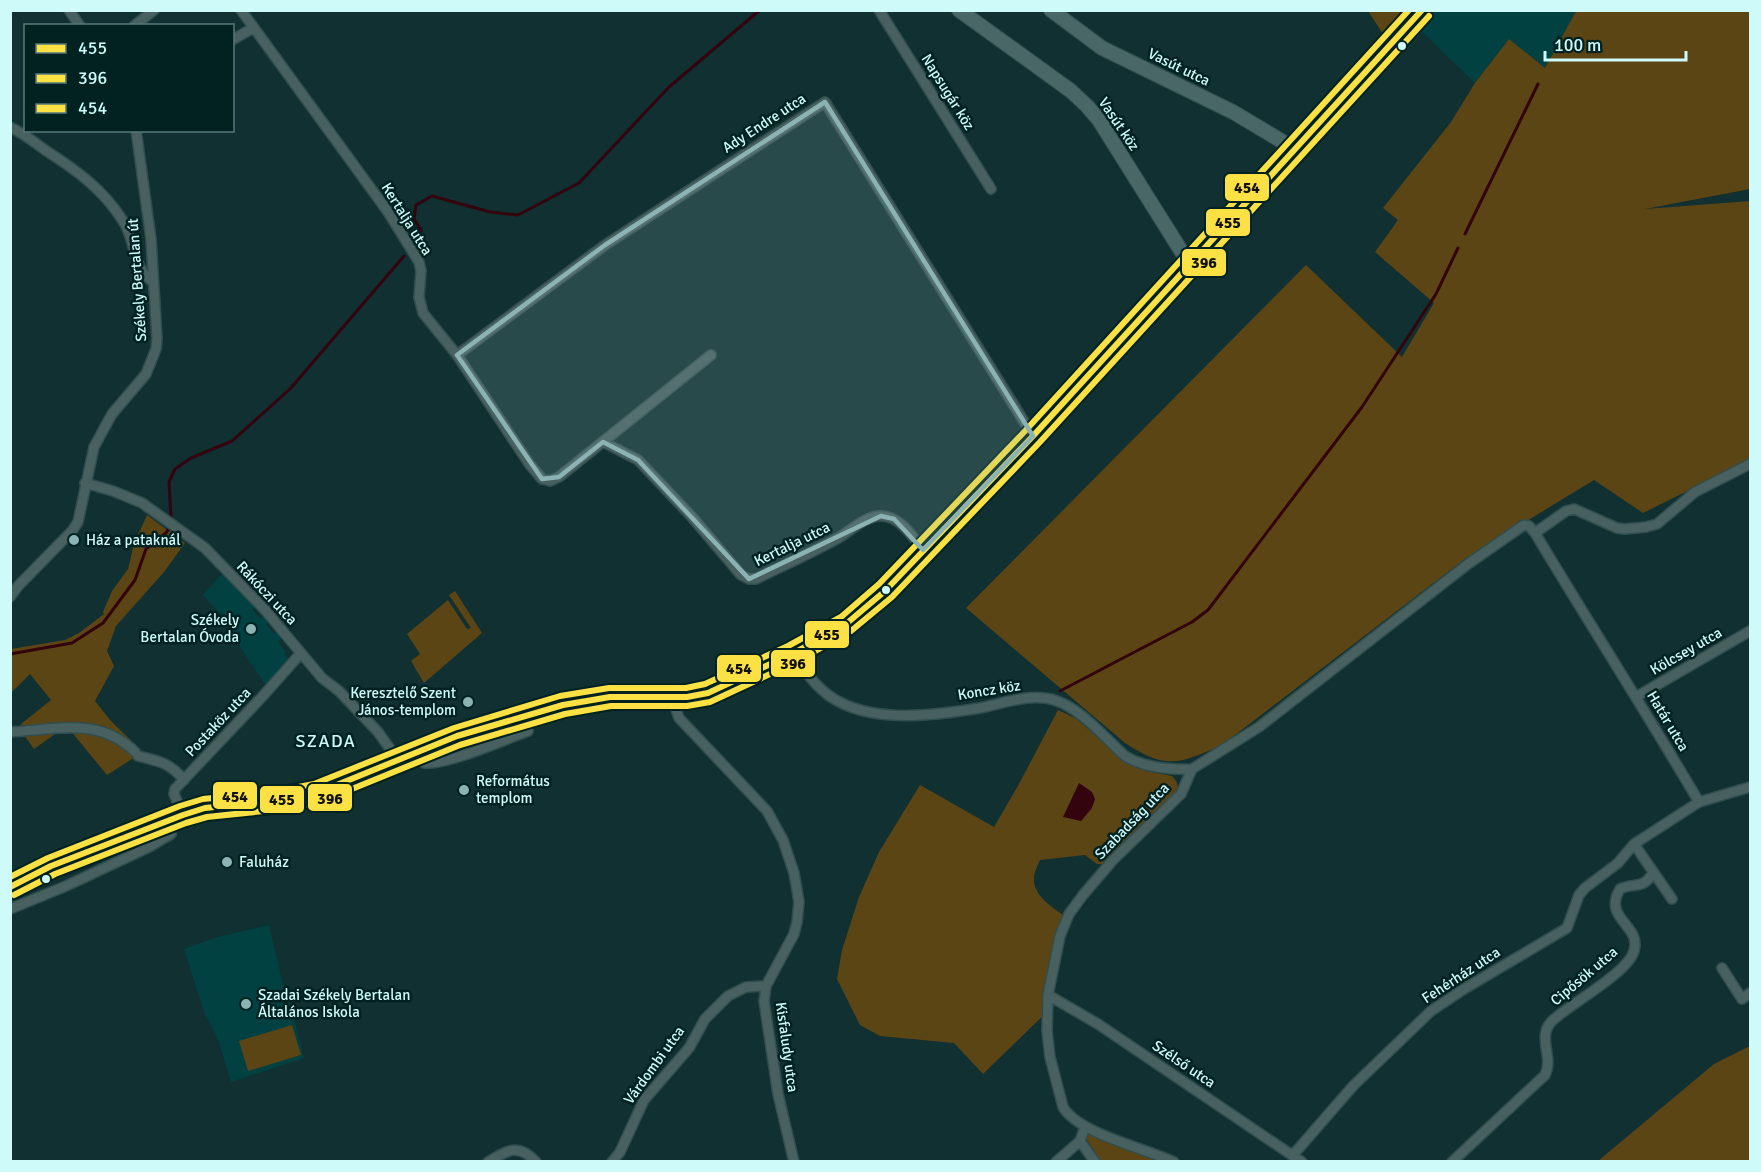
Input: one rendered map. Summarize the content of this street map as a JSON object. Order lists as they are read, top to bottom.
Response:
{
  "streets": {
    "main road": ["Vasút utca", "Vasút köz"],
    "street": [
      "Napsugár köz",
      "Ady Endre utca",
      "Kertalja utca",
      "Székely Bertalan út",
      "Rákóczi utca",
      "Kölcsey utca",
      "Koncz köz",
      "Határ utca",
      "Postaköz utca",
      "Szabadság utca",
      "Fehérház utca",
      "Cipősök utca",
      "Kisfaludy utca",
      "Szélső utca",
      "Várdombi utca"
    ]
  },
  "crossings": [
    ["Ady Endre utca", "Kertalja utca"],
    ["Székely Bertalan út", "Rákóczi utca"],
    ["Rákóczi utca", "Postaköz utca"],
    ["Kölcsey utca", "Határ utca"],
    ["Koncz köz", "Szabadság utca"],
    ["Szabadság utca", "Szélső utca"],
    ["Fehérház utca", "Szélső utca"],
    ["Kisfaludy utca", "Várdombi utca"]
  ],
  "districts": ["SZADA"],
  "places": [
    "Ház a pataknál",
    "Székely Bertalan Óvoda",
    "Keresztelő Szent János-templom",
    "Református templom",
    "Faluház",
    "Szadai Székely Bertalan Általános Iskola"
  ],
  "lines": ["transit line 455", "transit line 454", "transit line 396"],
  "legend": ["455", "396", "454"],
  "scale_bar": "100 m"
}
